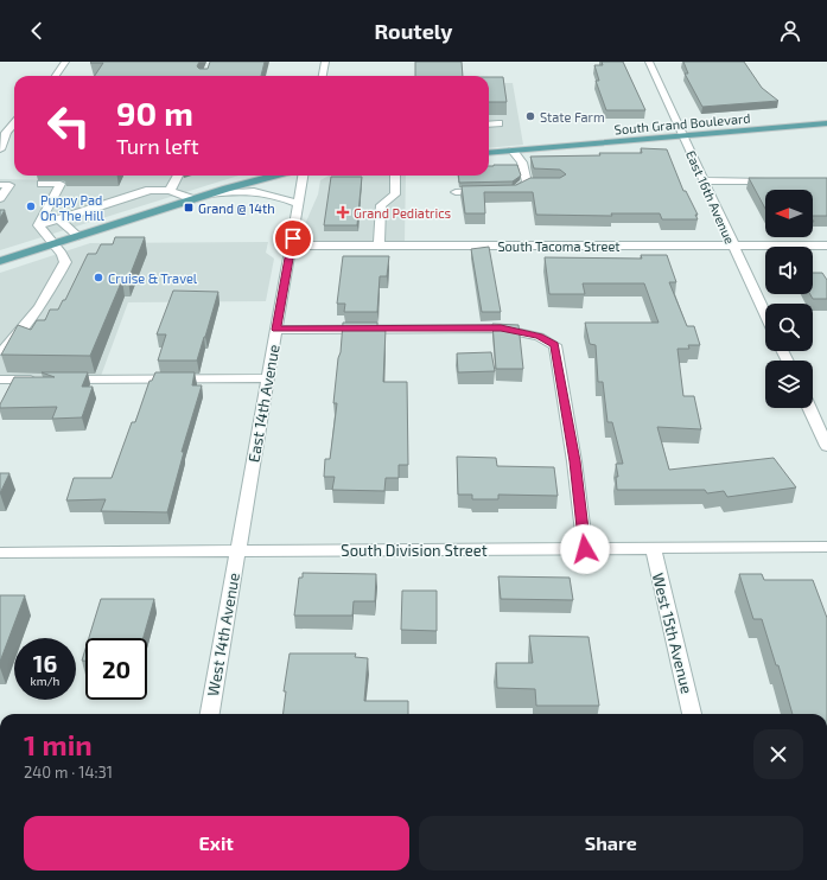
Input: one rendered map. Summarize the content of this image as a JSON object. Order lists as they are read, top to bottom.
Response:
{
  "streets": {
    "main road": ["South Grand Boulevard"],
    "street": [
      "East 16th Avenue",
      "South Tacoma Street",
      "East 14th Avenue",
      "South Division Street",
      "West 15th Avenue",
      "West 14th Avenue"
    ]
  },
  "crossings": [
    ["South Grand Boulevard", "East 16th Avenue"],
    ["East 16th Avenue", "South Tacoma Street"],
    ["South Tacoma Street", "East 14th Avenue"],
    ["East 14th Avenue", "South Division Street"],
    ["East 14th Avenue", "West 14th Avenue"],
    ["South Division Street", "West 15th Avenue"],
    ["South Division Street", "West 14th Avenue"]
  ],
  "places": {
    "other": ["State Farm", "Puppy Pad On The Hill", "Cruise & Travel"],
    "transit": ["Grand @ 14th"],
    "health": ["Grand Pediatrics"]
  },
  "north": "left",
  "page": {
    "header": "Routely",
    "turn": ["90 m", "Turn left"],
    "speed": "16 km/h",
    "limit": "20",
    "heading": ["1 min", "240 m · 14:31"],
    "buttons": ["Exit", "Share"]
  }
}
